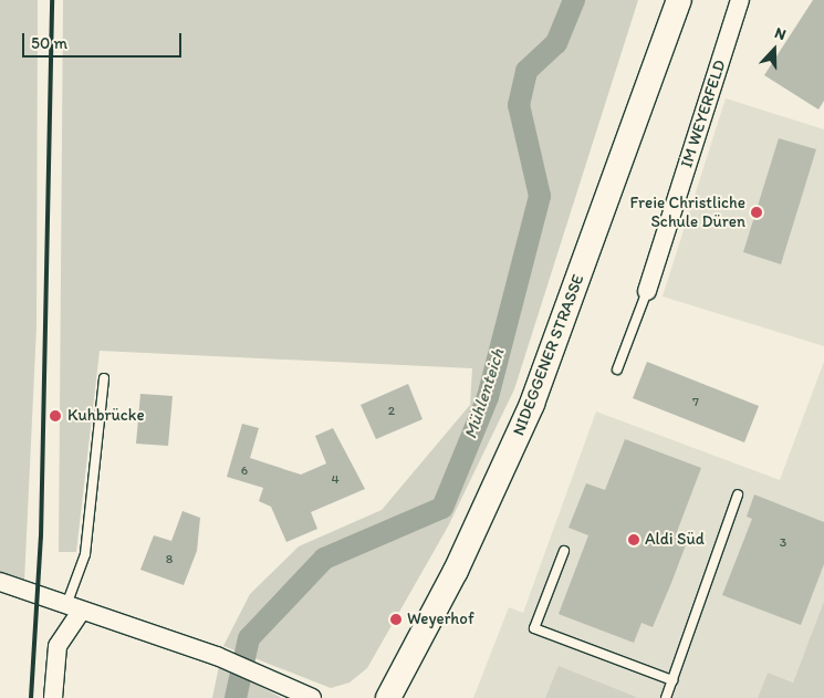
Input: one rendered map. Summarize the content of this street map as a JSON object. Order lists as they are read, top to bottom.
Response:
{
  "streets": {
    "main road": ["NIDEGGENER STRASSE"],
    "street": ["IM WEYERFELD"]
  },
  "water": ["Mühlenteich"],
  "places": [
    "Freie Christliche Schule Düren",
    "Kuhbrücke",
    "Aldi Süd",
    "Weyerhof"
  ],
  "house_numbers": [
    "7",
    "2",
    "6",
    "4",
    "3",
    "8"
  ],
  "scale_bar": "50 m",
  "north": "top"
}
